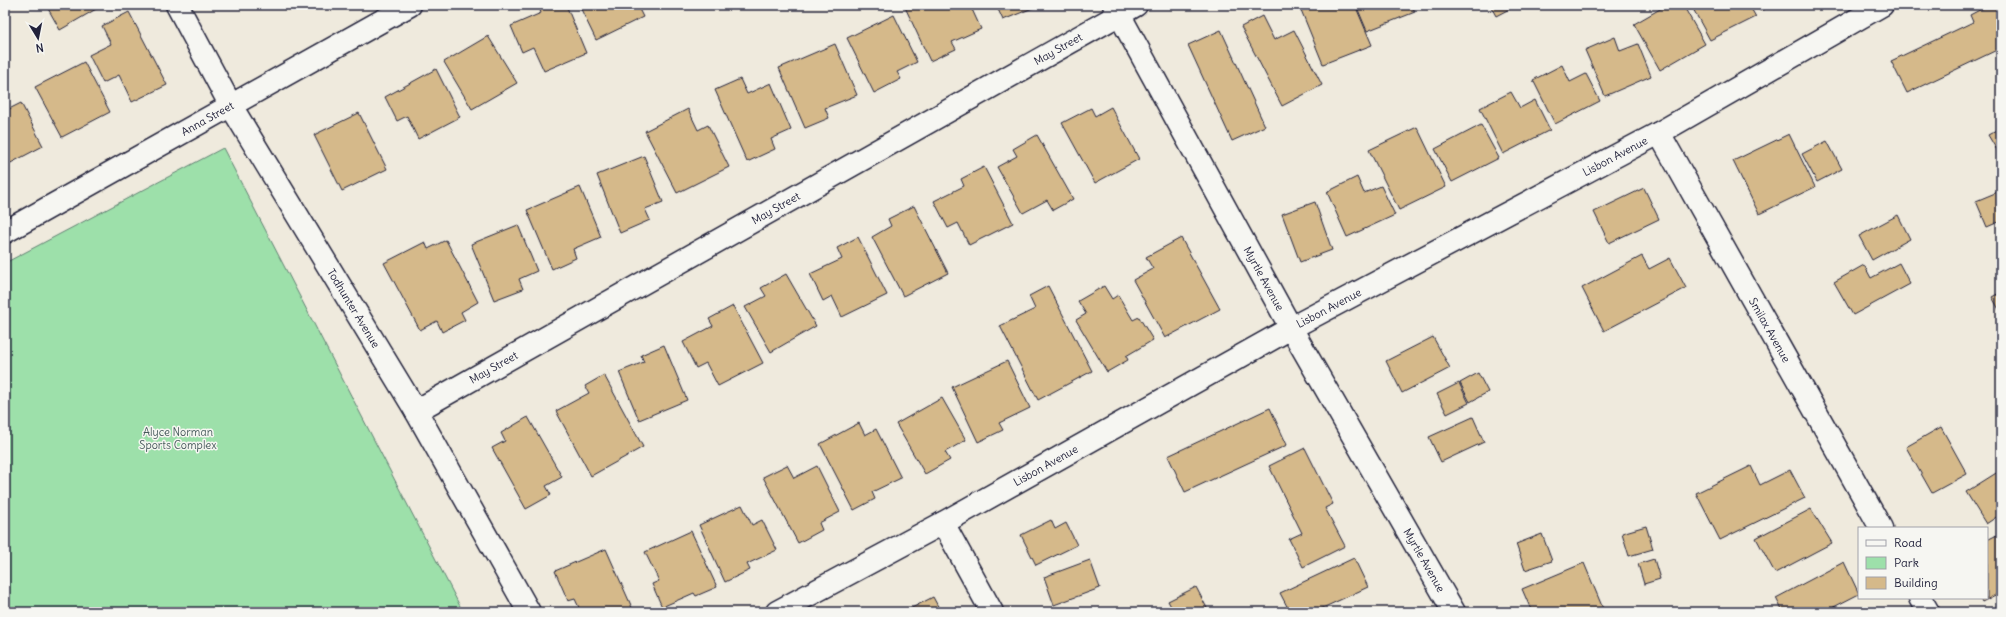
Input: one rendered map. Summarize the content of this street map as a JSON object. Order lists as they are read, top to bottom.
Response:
{
  "streets": {
    "street": [
      "May Street",
      "Anna Street",
      "Lisbon Avenue",
      "Myrtle Avenue",
      "Todhunter Avenue",
      "Smilax Avenue"
    ]
  },
  "crossings": [
    ["May Street", "Myrtle Avenue"],
    ["May Street", "Todhunter Avenue"],
    ["Anna Street", "Todhunter Avenue"],
    ["Lisbon Avenue", "Myrtle Avenue"],
    ["Lisbon Avenue", "Smilax Avenue"]
  ],
  "parks": ["Alyce Norman Sports Complex"],
  "legend": ["Road", "Park", "Building"],
  "north": "bottom"
}
